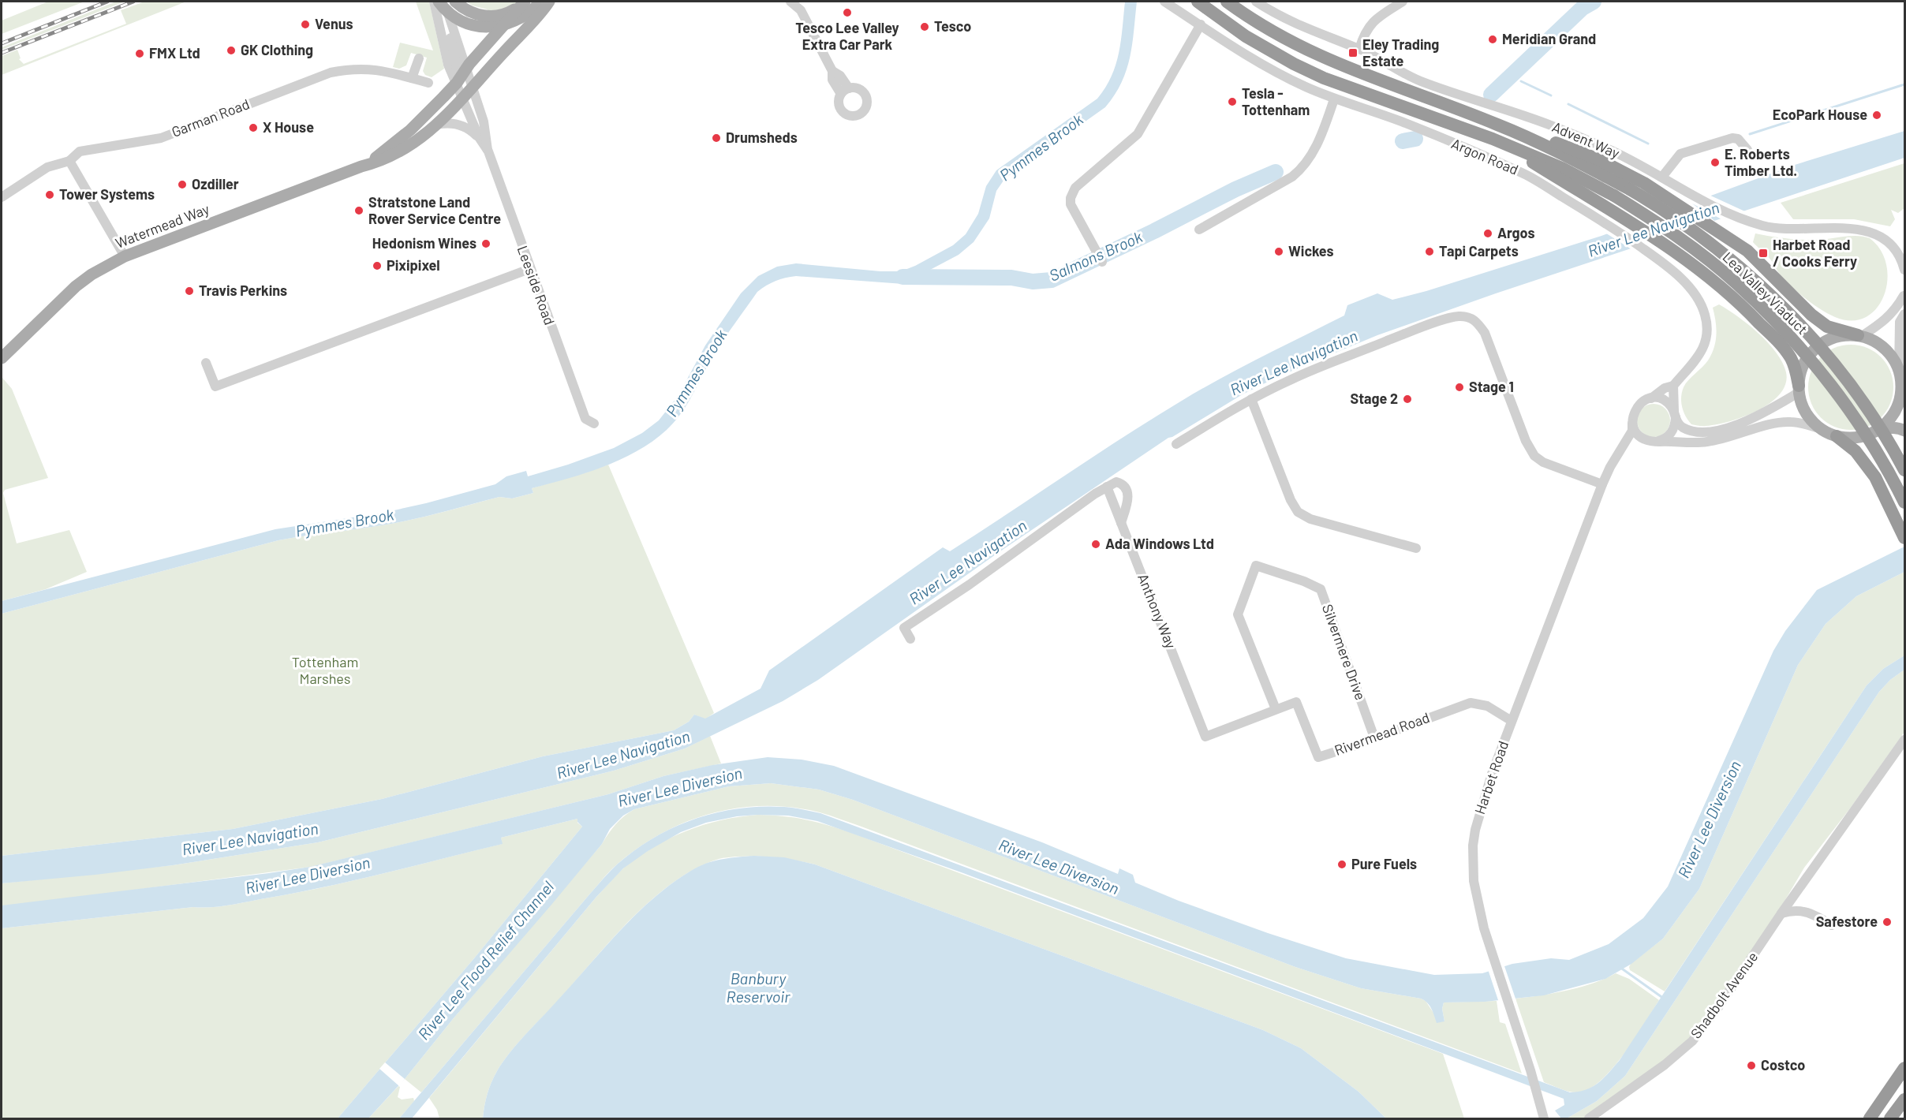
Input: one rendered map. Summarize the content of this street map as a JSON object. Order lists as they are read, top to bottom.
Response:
{
  "streets": {
    "highway": ["Lea Valley Viaduct"],
    "main road": ["Watermead Way"],
    "street": [
      "Garman Road",
      "Advent Way",
      "Argon Road",
      "Leeside Road",
      "Anthony Way",
      "Silvermere Drive",
      "Rivermead Road",
      "Harbet Road",
      "Shadbolt Avenue"
    ]
  },
  "crossings": [
    ["Argon Road", "Harbet Road"],
    ["Watermead Way", "Leeside Road"],
    ["Anthony Way", "Rivermead Road"],
    ["Silvermere Drive", "Rivermead Road"],
    ["Rivermead Road", "Harbet Road"]
  ],
  "water": [
    "Pymmes Brook",
    "River Lee Navigation",
    "Salmons Brook",
    "River Lee Diversion",
    "River Lee Flood Relief Channel",
    "Banbury Reservoir"
  ],
  "parks": ["Tottenham Marshes"],
  "places": {
    "other": [
      "Tesco Lee Valley Extra Car Park",
      "Venus",
      "Tesco",
      "Meridian Grand",
      "GK Clothing",
      "FMX Ltd",
      "Tesla - Tottenham",
      "EcoPark House",
      "X House",
      "Drumsheds",
      "E. Roberts Timber Ltd.",
      "Ozdiller",
      "Tower Systems",
      "Stratstone Land Rover Service Centre",
      "Argos",
      "Hedonism Wines",
      "Wickes",
      "Tapi Carpets",
      "Pixipixel",
      "Travis Perkins",
      "Stage 1",
      "Stage 2",
      "Ada Windows Ltd",
      "Pure Fuels",
      "Safestore",
      "Costco"
    ],
    "transit": ["Eley Trading Estate", "Harbet Road / Cooks Ferry"]
  }
}
